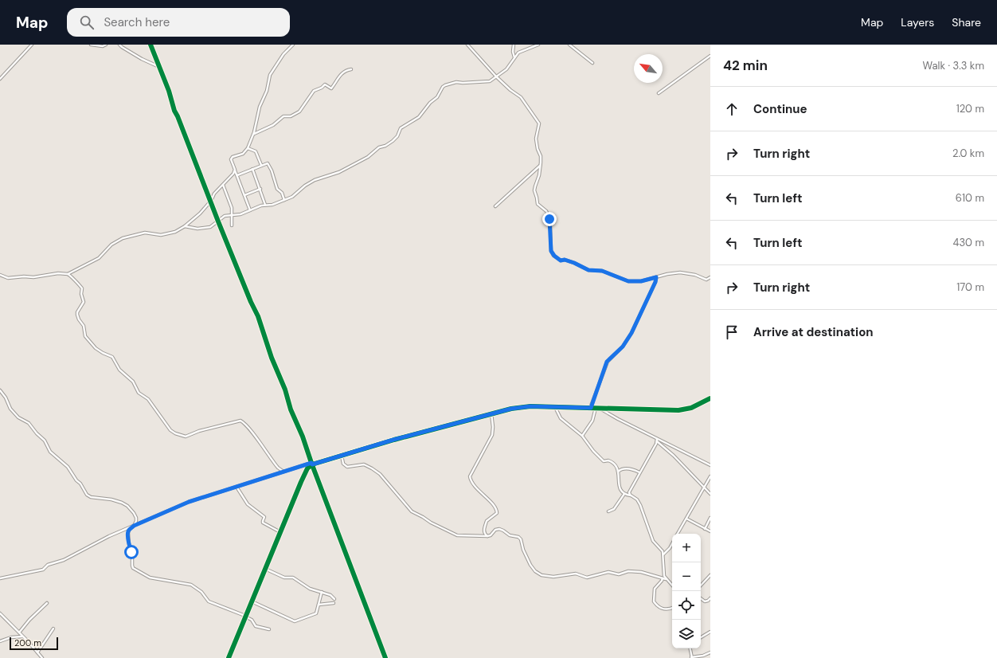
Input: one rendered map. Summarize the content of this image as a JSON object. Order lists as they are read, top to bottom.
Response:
{
  "scale_bar": "200 m",
  "north": "top left",
  "page": {
    "header": "Map",
    "search": "Search here",
    "nav": ["Map", "Layers", "Share"],
    "heading": ["42 min", "Walk · 3.3 km"],
    "list": [
      ["Continue", "120 m"],
      ["Turn right", "2.0 km"],
      ["Turn left", "610 m"],
      ["Turn left", "430 m"],
      ["Turn right", "170 m"],
      "Arrive at destination"
    ],
    "map_buttons": ["+", "−"],
    "scale": "200 m"
  }
}
